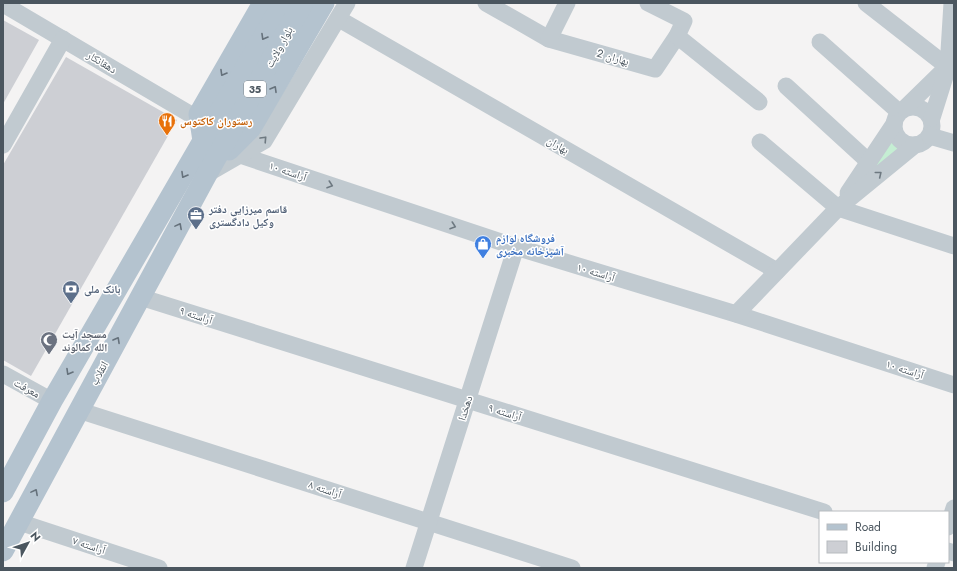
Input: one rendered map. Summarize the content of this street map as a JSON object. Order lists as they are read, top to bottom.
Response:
{
  "streets": {
    "main road": ["بلوار ولایت", "35", "انقلاب"],
    "street": [
      "بهاران 2",
      "دهقانکار",
      "بهاران",
      "آراسته ۱۰",
      "آراسته ۹",
      "معرفت",
      "دهخدا",
      "آراسته ۸",
      "آراسته ۷"
    ]
  },
  "crossings": [
    ["بلوار ولایت", "35"],
    ["بلوار ولایت", "انقلاب"],
    ["35", "معرفت"],
    ["آراسته ۱۰", "دهخدا"],
    ["آراسته ۹", "انقلاب"],
    ["آراسته ۹", "دهخدا"],
    ["انقلاب", "آراسته ۸"],
    ["انقلاب", "آراسته ۷"],
    ["دهخدا", "آراسته ۸"]
  ],
  "one_way": ["آراسته ۱۰"],
  "places": {
    "restaurant": ["رستوران کاکتوس"],
    "office": ["قاسم میرزایی دفتر وکیل دادگستری"],
    "shop": ["فروشگاه لوازم آشپزخانه مخبری"],
    "bank": ["بانک ملی"],
    "mosque": ["مسجد آیت الله کمالوند"]
  },
  "legend": ["Road", "Building"],
  "north": "top right"
}
